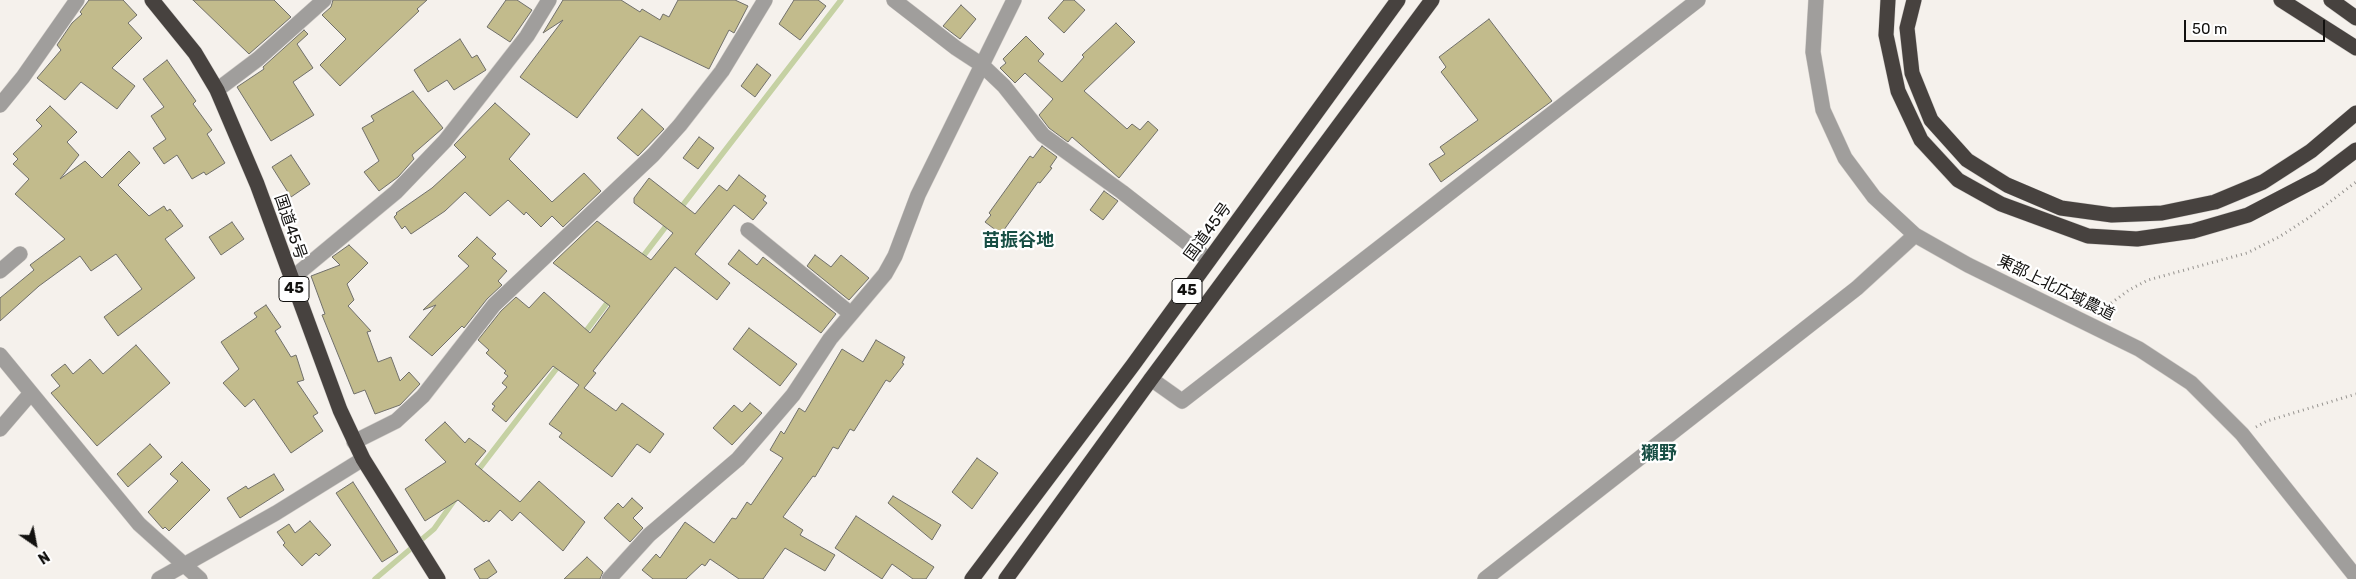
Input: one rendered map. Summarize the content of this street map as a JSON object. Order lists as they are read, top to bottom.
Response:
{
  "streets": {
    "highway": ["国道45号", "45"],
    "street": ["東部上北広域農道"]
  },
  "districts": ["苗振谷地", "獺野"],
  "scale_bar": "50 m",
  "north": "bottom right"
}
